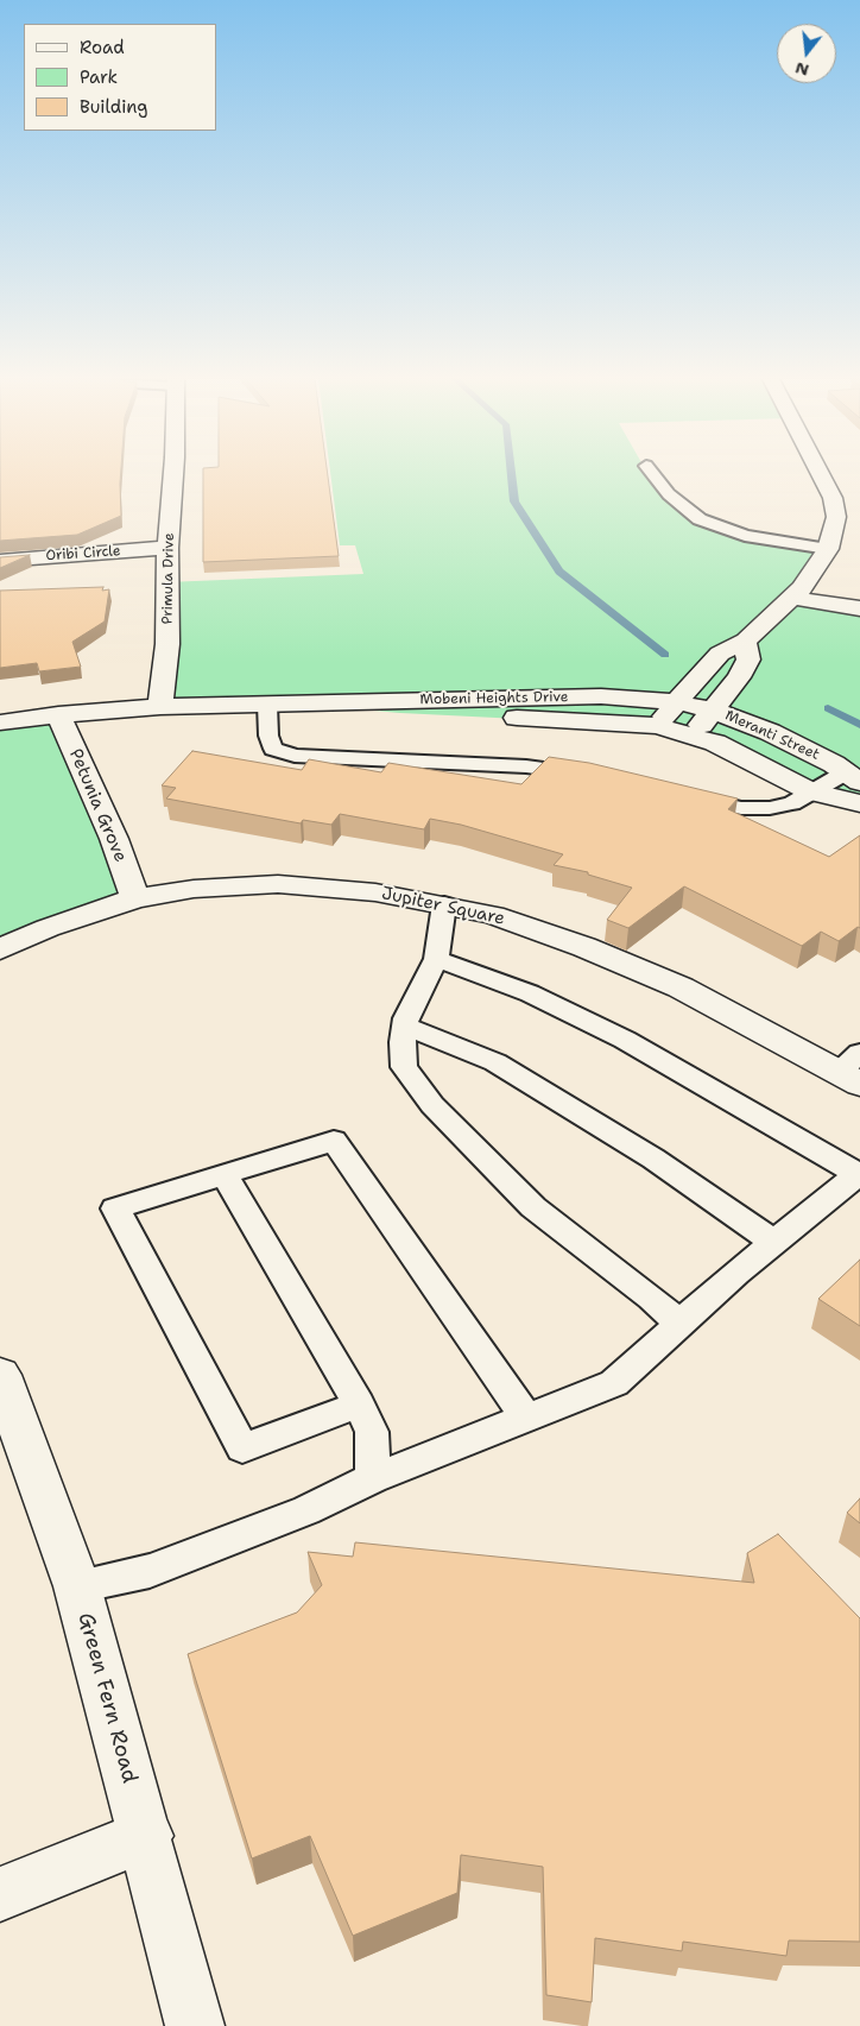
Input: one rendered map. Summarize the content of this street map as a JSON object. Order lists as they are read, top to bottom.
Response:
{
  "streets": {
    "street": [
      "Oribi Circle",
      "Primula Drive",
      "Mobeni Heights Drive",
      "Meranti Street",
      "Petunia Grove",
      "Jupiter Square",
      "Green Fern Road"
    ]
  },
  "crossings": [
    ["Oribi Circle", "Primula Drive"],
    ["Primula Drive", "Mobeni Heights Drive"],
    ["Mobeni Heights Drive", "Meranti Street"],
    ["Mobeni Heights Drive", "Petunia Grove"],
    ["Petunia Grove", "Jupiter Square"]
  ],
  "legend": ["Road", "Park", "Building"],
  "north": "bottom"
}
